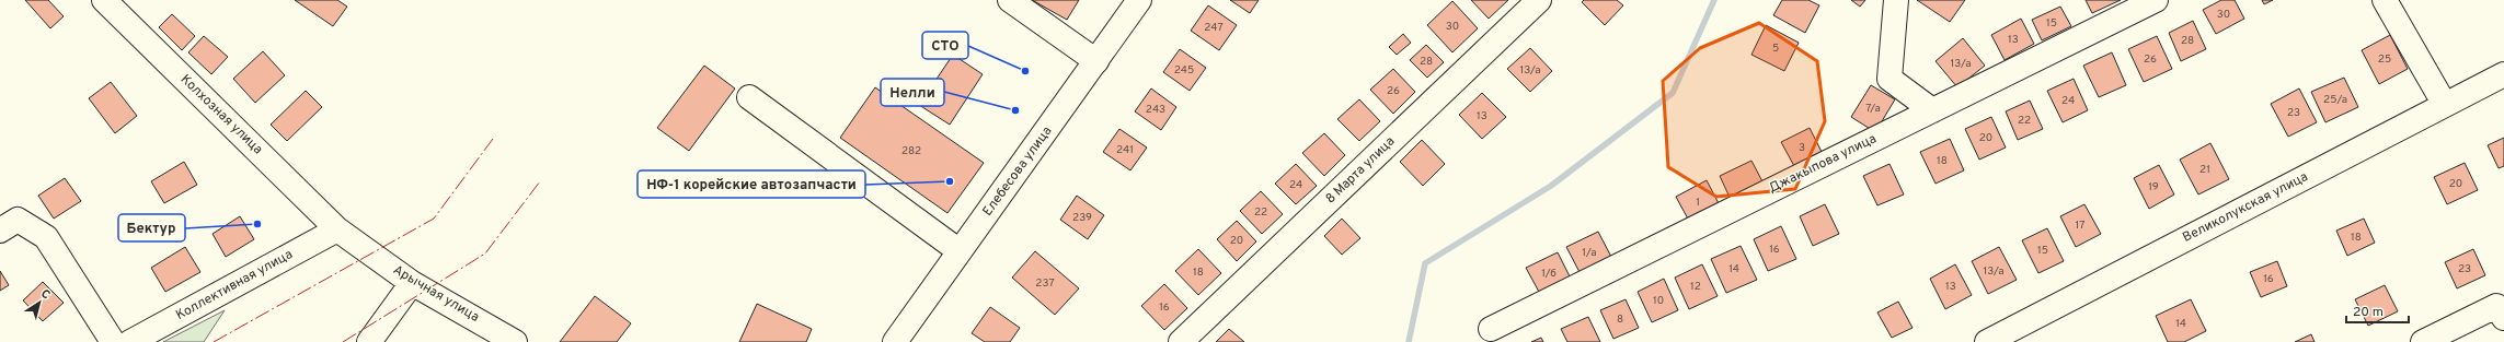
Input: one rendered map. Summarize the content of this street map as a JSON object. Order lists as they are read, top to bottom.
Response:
{
  "streets": {
    "street": [
      "Колхозная улица",
      "Джакыпова улица",
      "8 Марта улица",
      "Елебесова улица",
      "Великолукская улица",
      "Коллективная улица",
      "Арычная улица"
    ]
  },
  "crossings": [
    ["Колхозная улица", "Коллективная улица"],
    ["Колхозная улица", "Арычная улица"],
    ["Коллективная улица", "Арычная улица"]
  ],
  "places": [
    "СТО",
    "Нелли",
    "НФ-1 корейские автозапчасти",
    "Бектур"
  ],
  "house_numbers": [
    "30",
    "15",
    "30",
    "247",
    "13",
    "28",
    "5",
    "26",
    "25",
    "28",
    "13/а",
    "245",
    "13/а",
    "26",
    "25/а",
    "24",
    "7/а",
    "243",
    "23",
    "13",
    "22",
    "20",
    "3",
    "241",
    "282",
    "18",
    "21",
    "20",
    "24",
    "19",
    "1",
    "22",
    "239",
    "17",
    "18",
    "20",
    "16",
    "15",
    "1/а",
    "14",
    "23",
    "13/а",
    "18",
    "1/б",
    "16",
    "237",
    "12",
    "13",
    "10",
    "16",
    "8",
    "14"
  ],
  "scale_bar": "20 m",
  "north": "top right"
}
